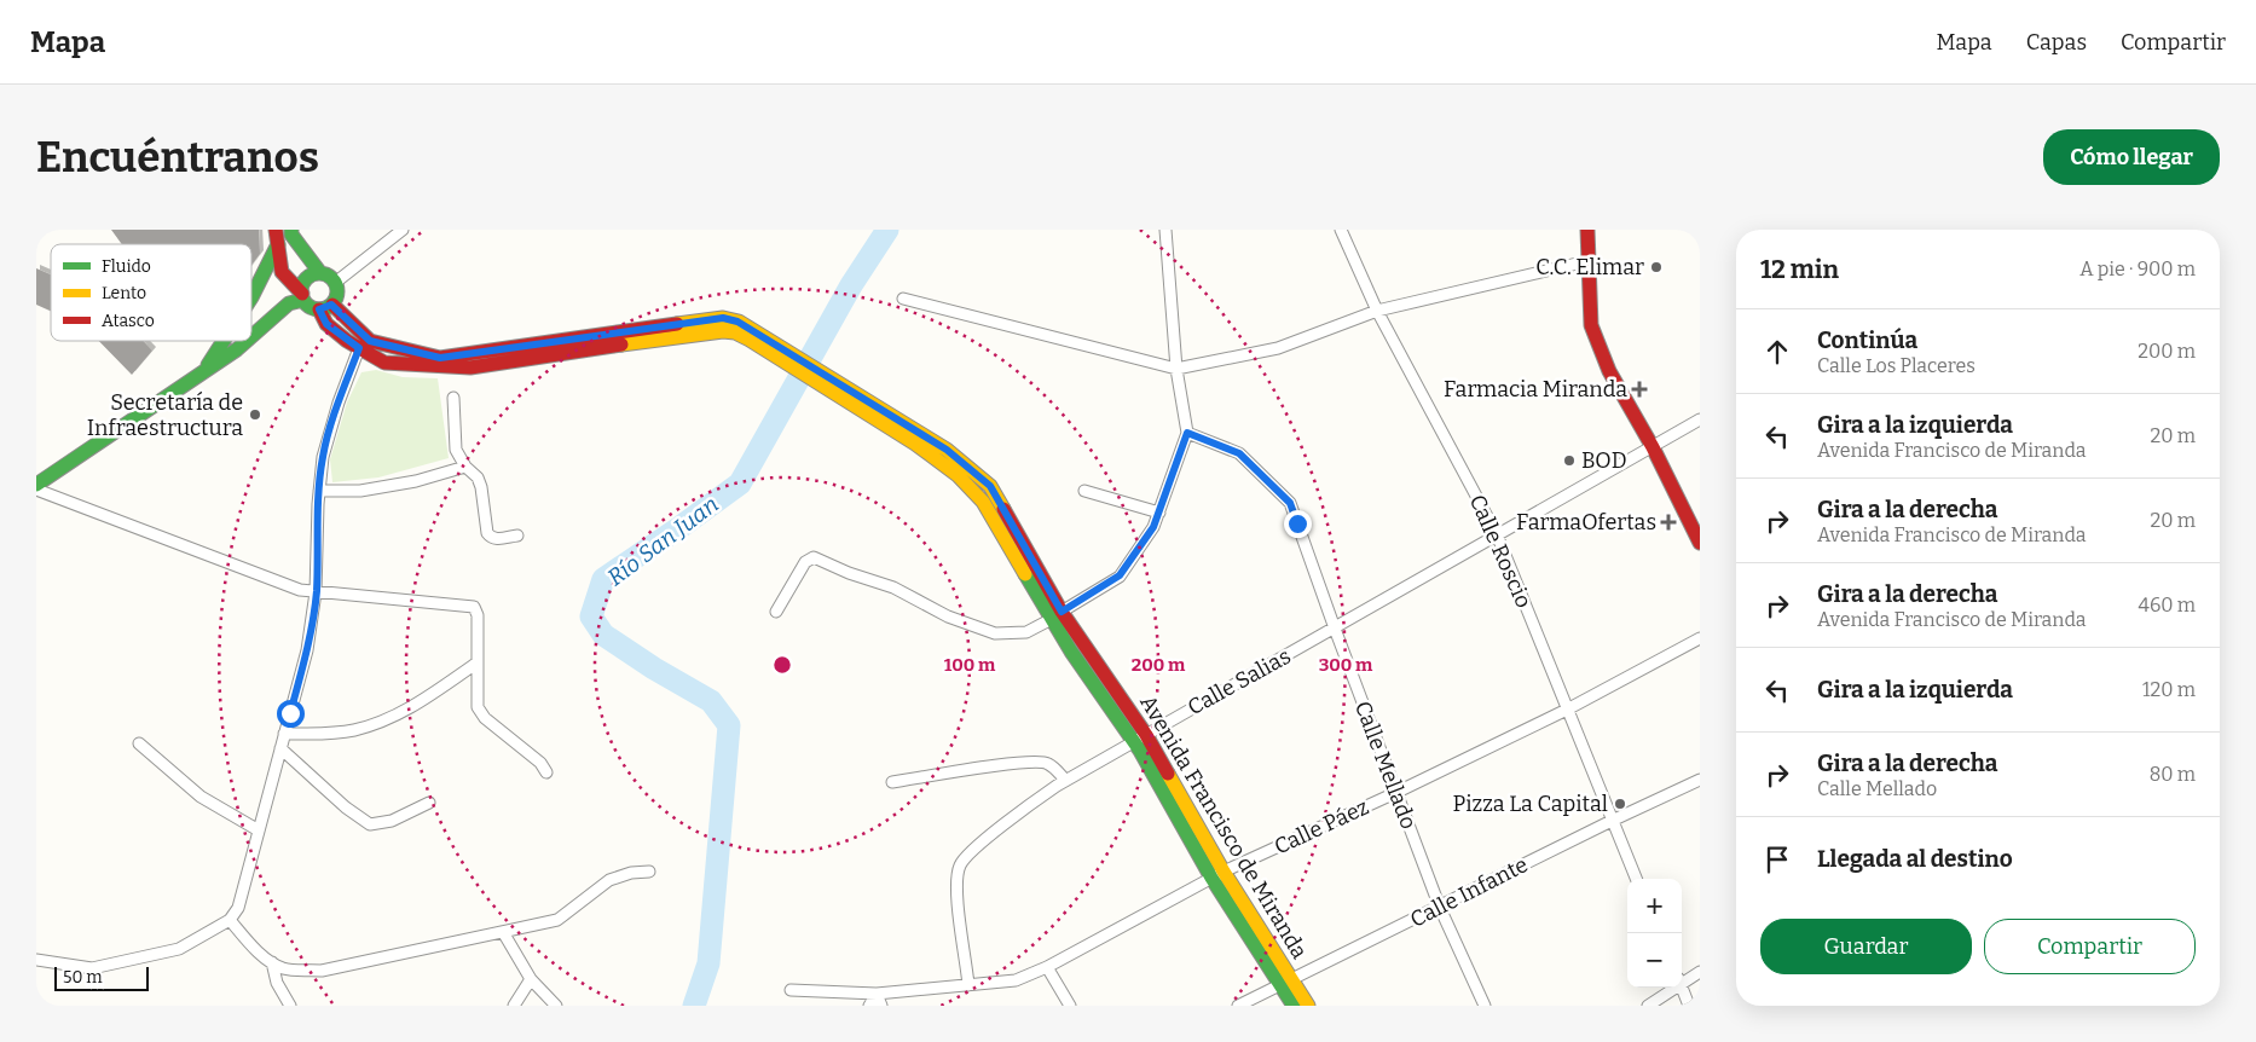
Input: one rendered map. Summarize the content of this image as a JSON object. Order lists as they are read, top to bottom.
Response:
{
  "streets": {
    "main road": ["Avenida Francisco de Miranda"],
    "street": [
      "Calle Roscio",
      "Calle Salias",
      "Calle Mellado",
      "Calle Páez",
      "Calle Infante"
    ]
  },
  "crossings": [
    ["Calle Roscio", "Calle Salias"],
    ["Calle Roscio", "Calle Páez"],
    ["Calle Roscio", "Calle Infante"],
    ["Calle Salias", "Calle Mellado"],
    ["Calle Salias", "Avenida Francisco de Miranda"],
    ["Calle Salias", "Calle Páez"],
    ["Calle Mellado", "Calle Páez"],
    ["Calle Mellado", "Calle Infante"],
    ["Avenida Francisco de Miranda", "Calle Páez"],
    ["Avenida Francisco de Miranda", "Calle Infante"]
  ],
  "water": ["Río San Juan"],
  "places": {
    "other": [
      "C.C. Elimar",
      "Secretaría de Infraestructura",
      "BOD",
      "Pizza La Capital"
    ],
    "health": ["Farmacia Miranda", "FarmaOfertas"]
  },
  "legend": ["Fluido", "Lento", "Atasco"],
  "scale_bar": "50 m",
  "page": {
    "header": "Mapa",
    "nav": ["Mapa", "Capas", "Compartir"],
    "buttons": [
      "Cómo llegar",
      ["Guardar", "Compartir"]
    ],
    "title": "Encuéntranos",
    "heading": ["12 min", "A pie · 900 m"],
    "list": [
      ["Continúa", "Calle Los Placeres", "200 m"],
      ["Gira a la izquierda", "Avenida Francisco de Miranda", "20 m"],
      ["Gira a la derecha", "Avenida Francisco de Miranda", "20 m"],
      ["Gira a la derecha", "Avenida Francisco de Miranda", "460 m"],
      ["Gira a la izquierda", "120 m"],
      ["Gira a la derecha", "Calle Mellado", "80 m"],
      "Llegada al destino"
    ],
    "map_buttons": ["+", "−"],
    "scale": "50 m"
  },
  "rings": ["100 m", "200 m", "300 m"]
}
